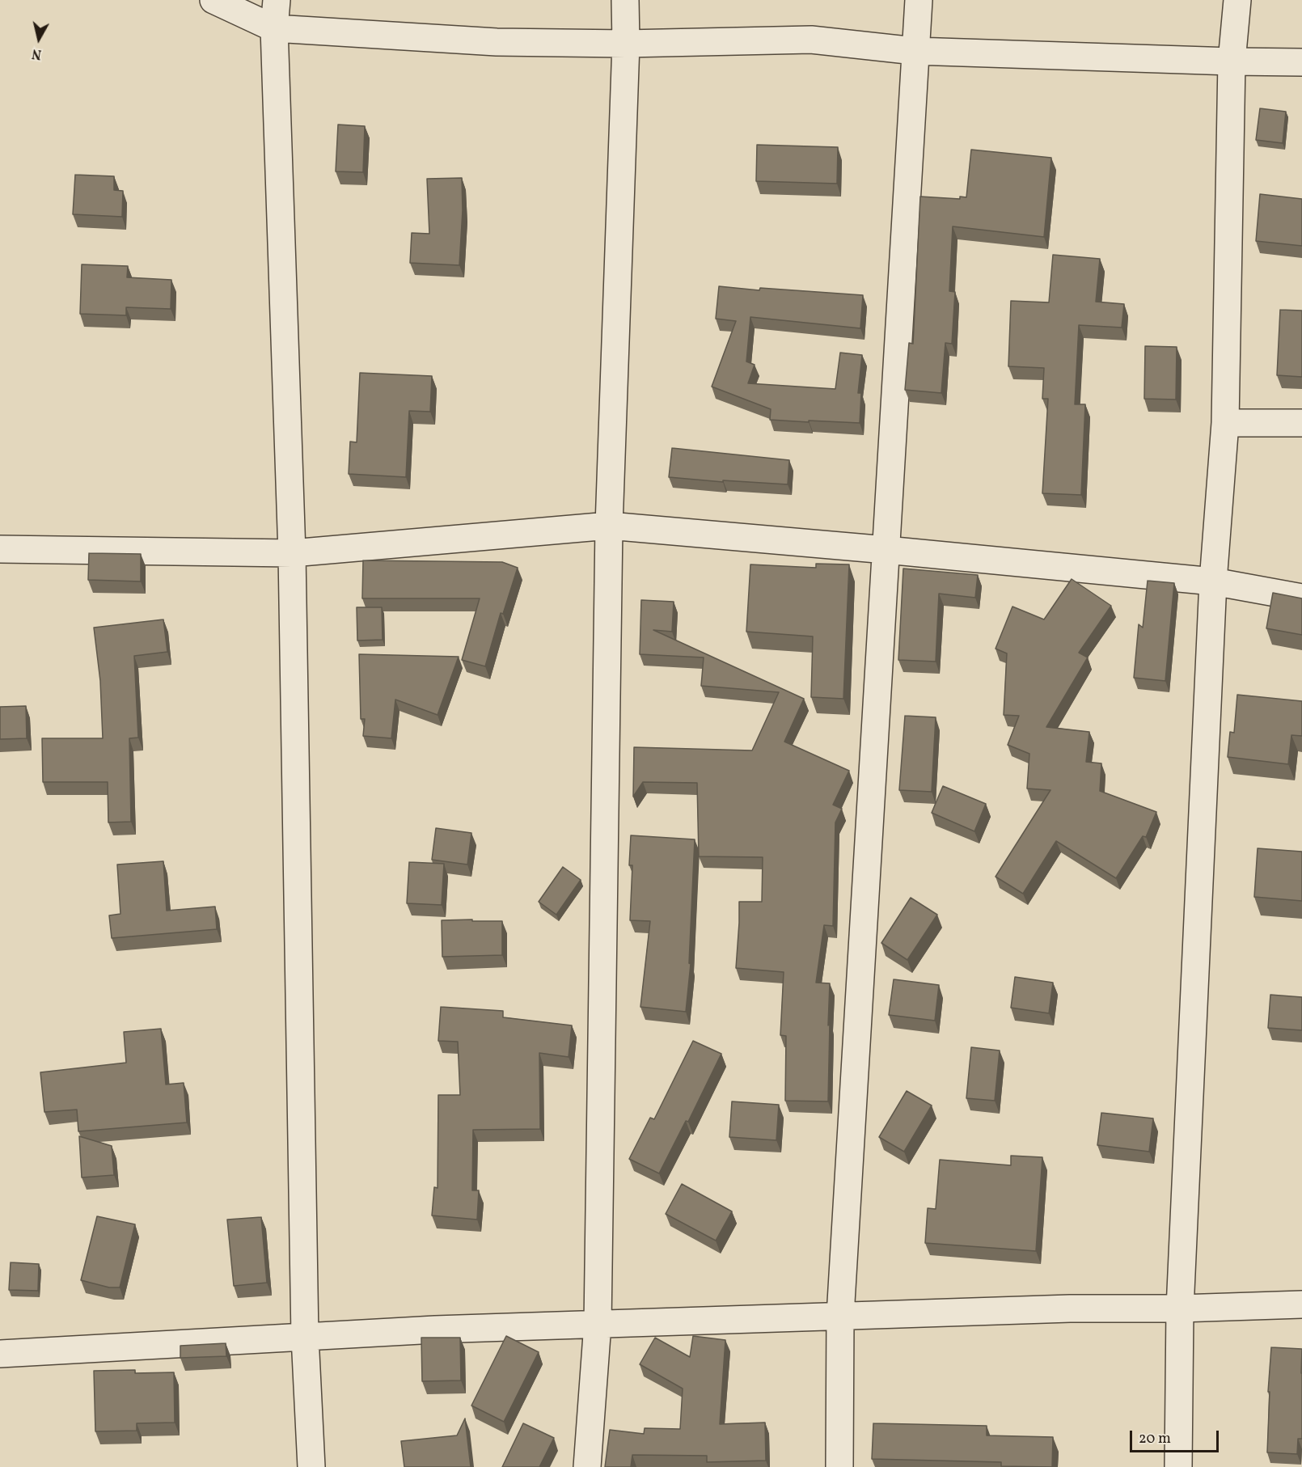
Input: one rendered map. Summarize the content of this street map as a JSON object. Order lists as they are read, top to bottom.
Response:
{
  "scale_bar": "20 m",
  "north": "bottom"
}
